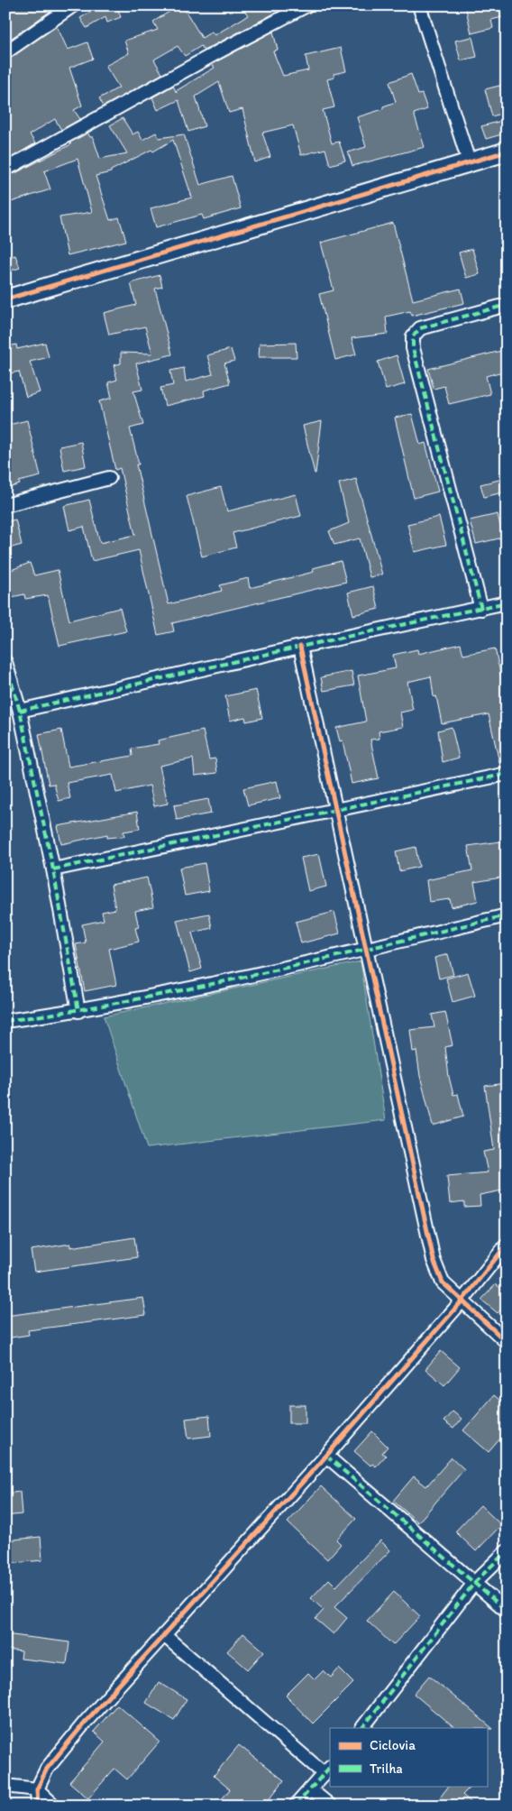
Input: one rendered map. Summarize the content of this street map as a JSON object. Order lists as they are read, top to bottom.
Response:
{
  "legend": ["Ciclovia", "Trilha"]
}
